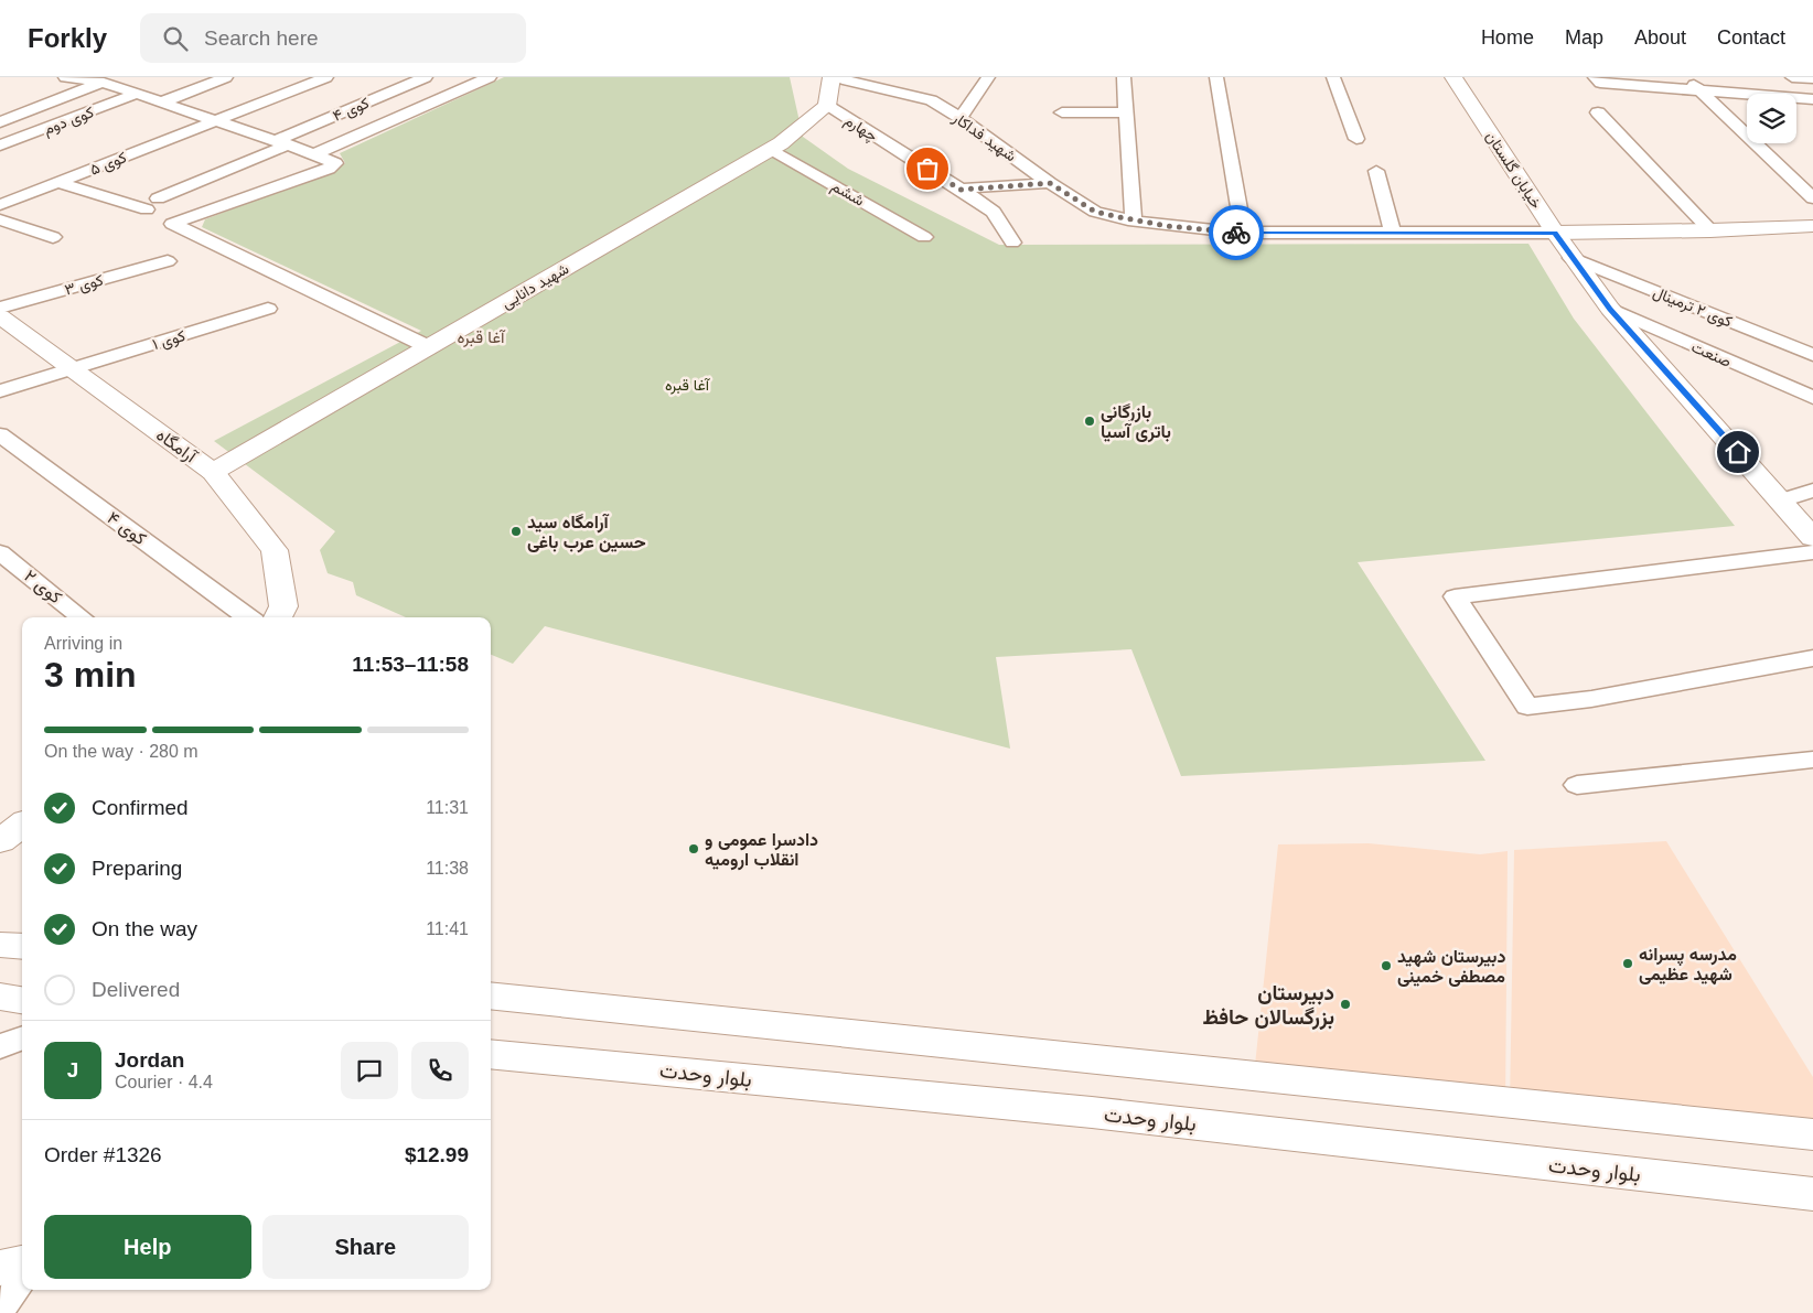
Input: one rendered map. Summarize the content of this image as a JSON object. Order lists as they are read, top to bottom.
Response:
{
  "streets": {
    "main road": [
      "خیابان گلستان",
      "شهید دانایی",
      "آرامگاه",
      "بلوار وحدت"
    ],
    "street": [
      "کوی ۴",
      "کوی دوم",
      "چهارم",
      "شهید فداکار",
      "کوی ۵",
      "ششم",
      "کوی ۳",
      "کوی ۲ ترمینال",
      "کوی ۱",
      "صنعت",
      "کوی ۲"
    ]
  },
  "crossings": [
    ["کوی ۴", "کوی ۵"],
    ["چهارم", "شهید دانایی"],
    ["شهید فداکار", "خیابان گلستان"],
    ["خیابان گلستان", "کوی ۲ ترمینال"],
    ["خیابان گلستان", "صنعت"],
    ["ششم", "شهید دانایی"],
    ["شهید دانایی", "آرامگاه"],
    ["کوی ۱", "آرامگاه"]
  ],
  "districts": ["آغا قبره"],
  "parks": ["آغا قبره"],
  "places": [
    "بازرگانی باتری آسیا",
    "آرامگاه سید حسین عرب باغی",
    "دادسرا عمومی و انقلاب ارومیه",
    "مدرسه پسرانه شهید عظیمی",
    "دبیرستان شهید مصطفی خمینی",
    "دبیرستان بزرگسالان حافظ"
  ],
  "page": {
    "header": "Forkly",
    "search": "Search here",
    "nav": [
      "Home",
      "Map",
      "About",
      "Contact"
    ],
    "heading": ["3 min", "Arriving in", "11:53–11:58"],
    "panel": [
      "Jordan",
      "Courier · 4.4",
      "Order #1326",
      "$12.99"
    ],
    "bar": "On the way · 280 m",
    "list": [
      ["Confirmed", "11:31"],
      ["Preparing", "11:38"],
      ["On the way", "11:41"],
      "Delivered"
    ],
    "round": "J",
    "buttons": ["Help", "Share"]
  }
}
